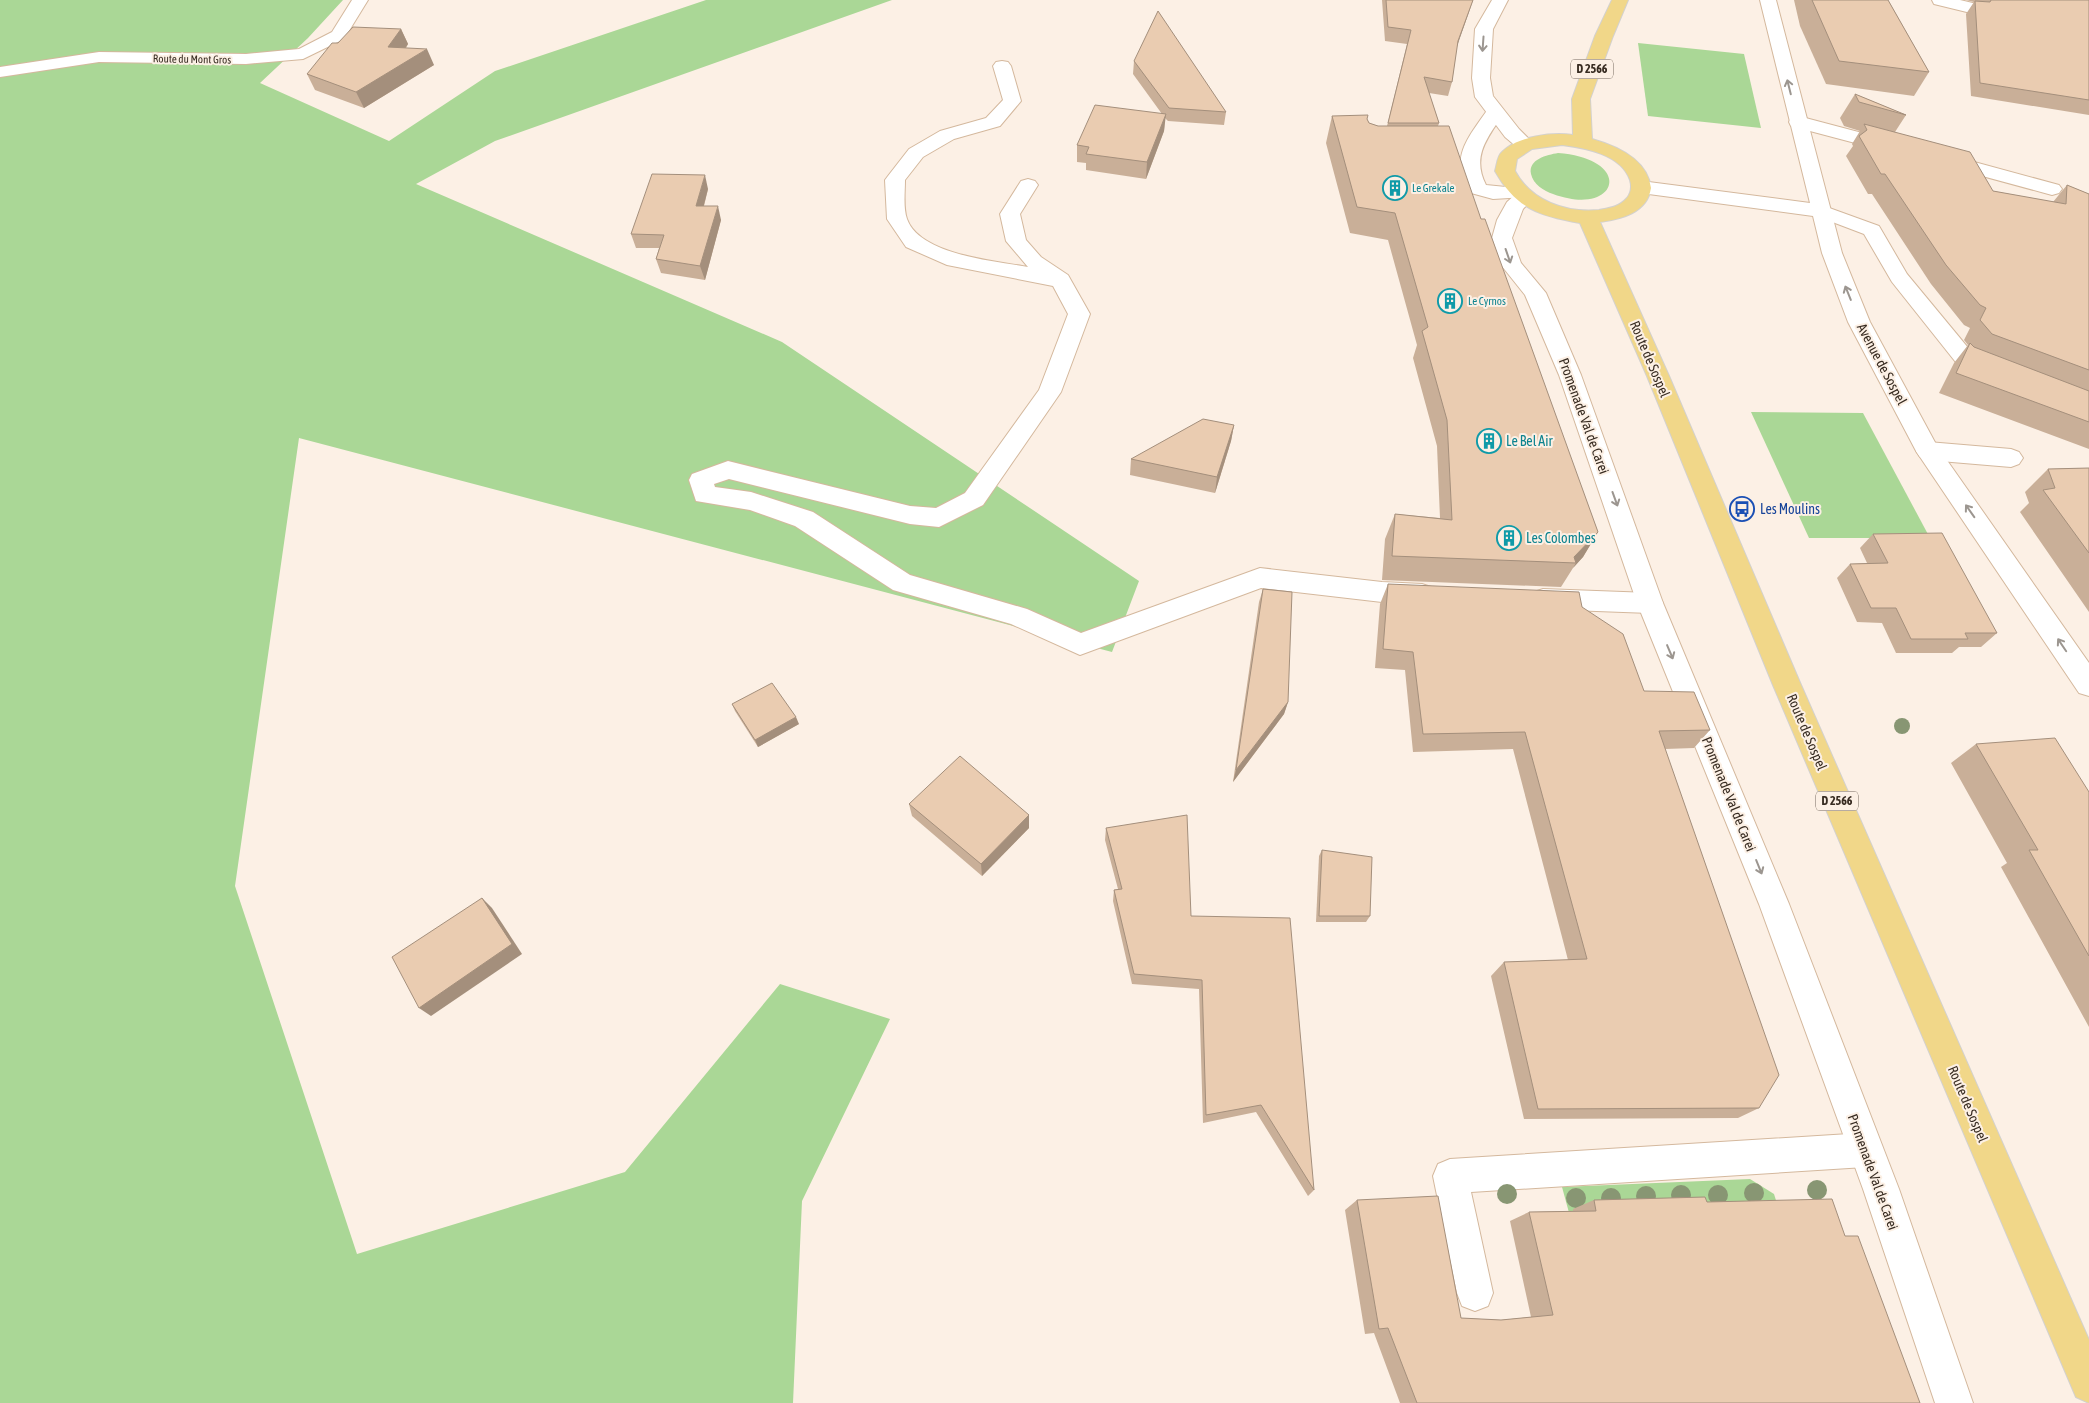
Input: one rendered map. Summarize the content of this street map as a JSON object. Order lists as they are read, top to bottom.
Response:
{
  "streets": {
    "main road": ["D 2566", "Route de Sospel"],
    "street": ["Route du Mont Gros", "Avenue de Sospel", "Promenade Val de Carei"]
  },
  "crossings": [
    ["D 2566", "Route de Sospel"],
    ["D 2566", "Promenade Val de Carei"],
    ["Route de Sospel", "Promenade Val de Carei"]
  ],
  "one_way": ["Avenue de Sospel", "Promenade Val de Carei"],
  "places": {
    "building": [
      "Le Grekale",
      "Le Cyrnos",
      "Le Bel Air",
      "Les Colombes"
    ],
    "bus stop": ["Les Moulins"]
  }
}
